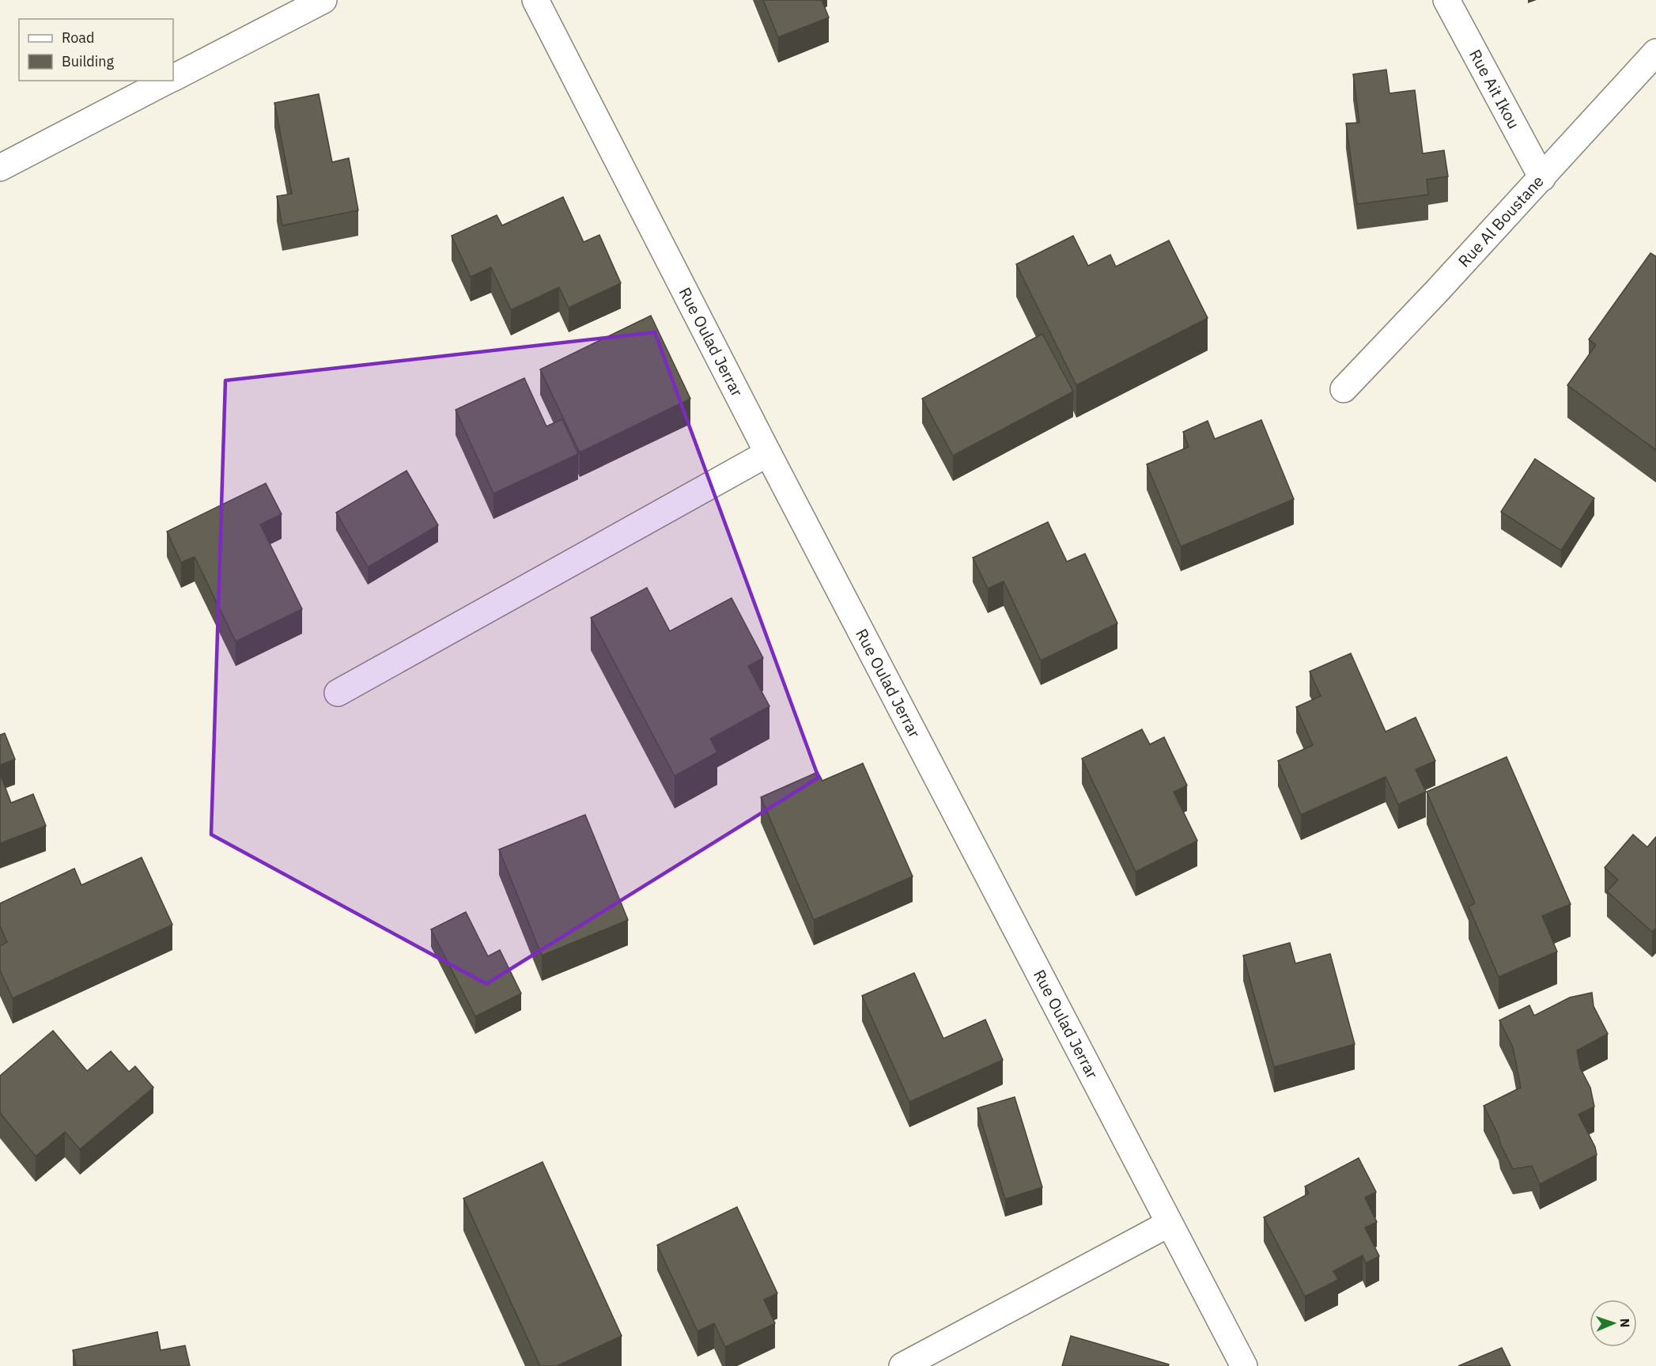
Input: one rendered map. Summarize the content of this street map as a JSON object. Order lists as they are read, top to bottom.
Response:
{
  "streets": {
    "street": ["Rue Ait Ikou", "Rue Al Boustane", "Rue Oulad Jerrar"]
  },
  "crossings": [
    ["Rue Ait Ikou", "Rue Al Boustane"]
  ],
  "legend": ["Road", "Building"],
  "north": "right"
}
